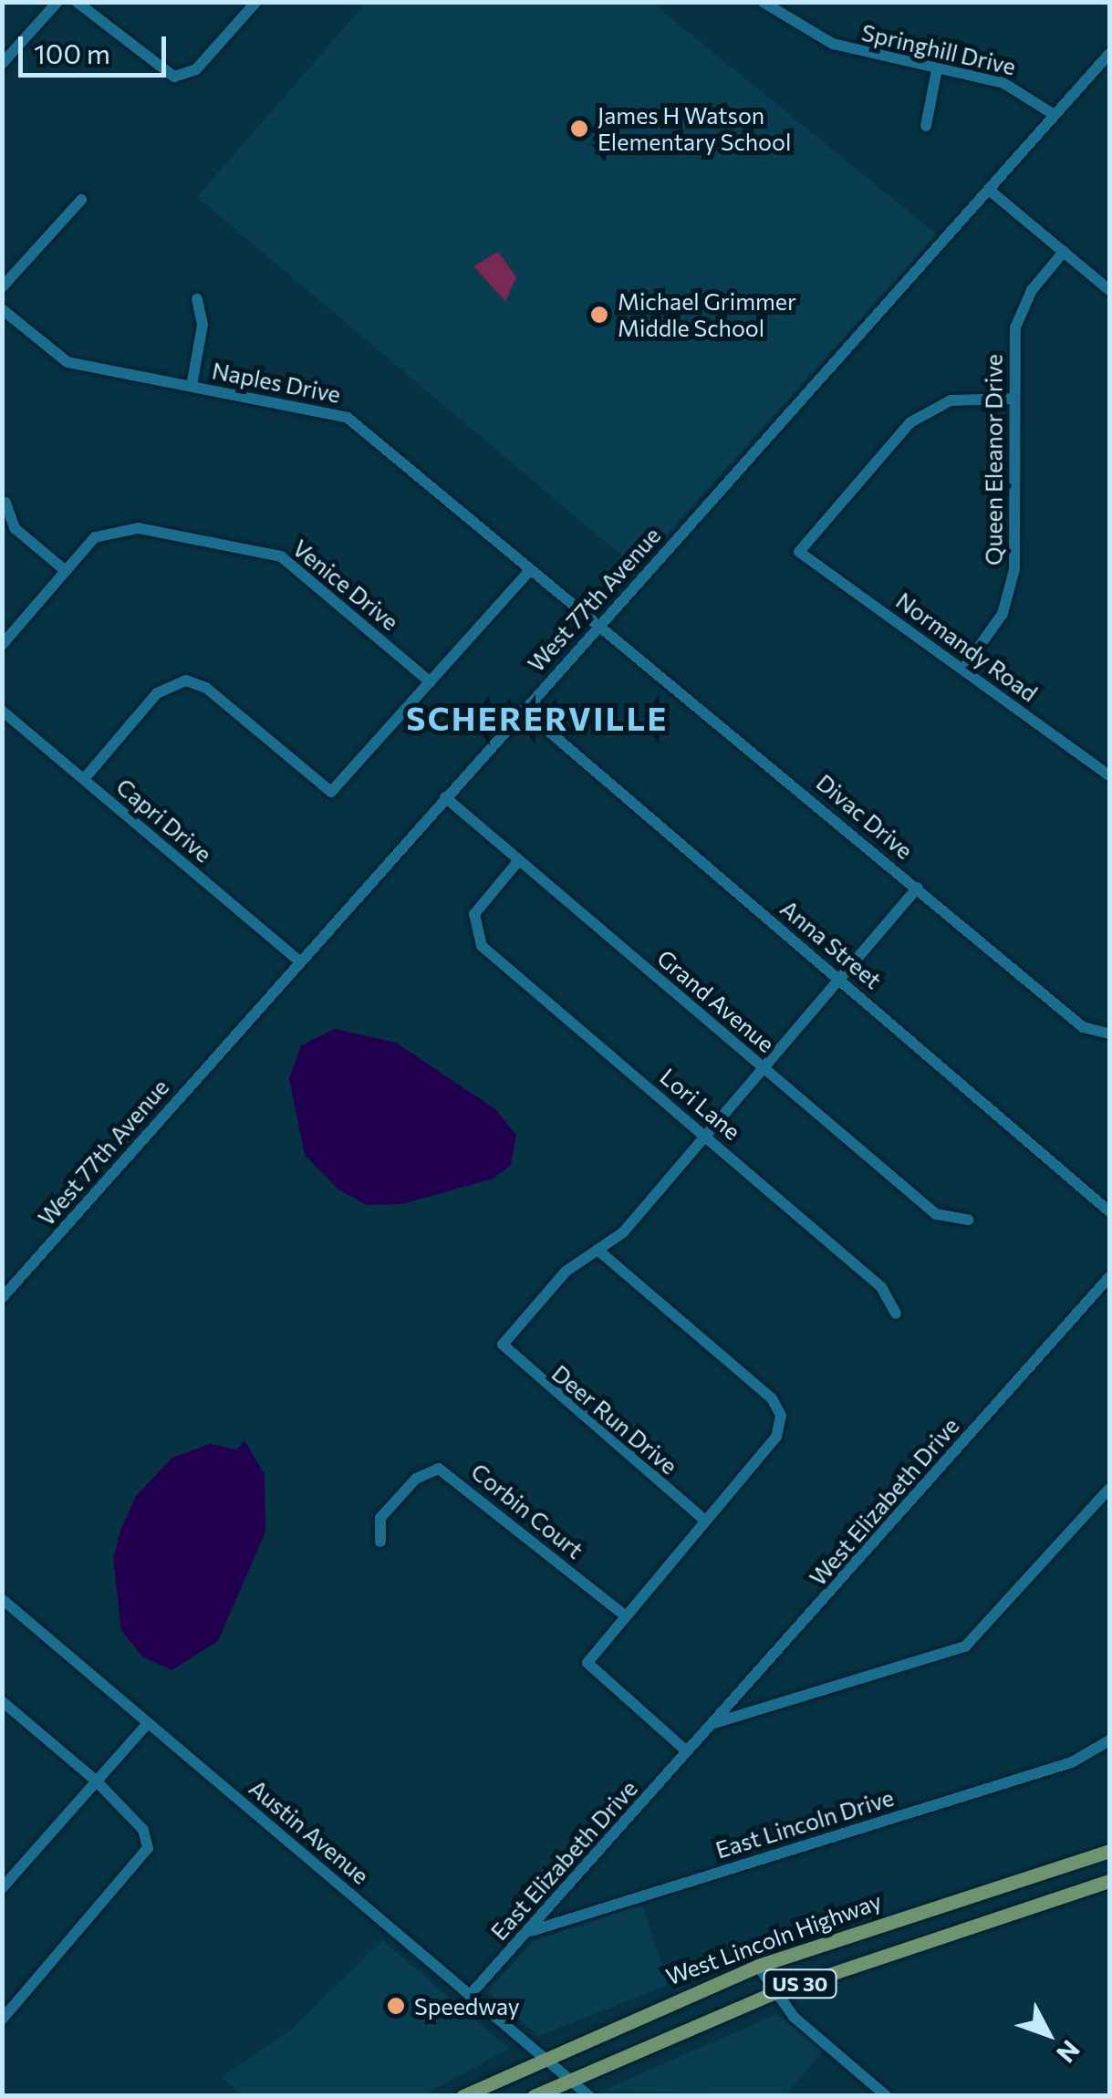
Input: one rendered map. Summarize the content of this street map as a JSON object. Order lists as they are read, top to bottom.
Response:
{
  "streets": {
    "main road": ["West Lincoln Highway", "US 30"],
    "street": [
      "Springhill Drive",
      "Naples Drive",
      "Queen Eleanor Drive",
      "Venice Drive",
      "West 77th Avenue",
      "Normandy Road",
      "Divac Drive",
      "Capri Drive",
      "Anna Street",
      "Grand Avenue",
      "Lori Lane",
      "Deer Run Drive",
      "West Elizabeth Drive",
      "Corbin Court",
      "East Lincoln Drive",
      "Austin Avenue",
      "East Elizabeth Drive"
    ]
  },
  "crossings": [
    ["Springhill Drive", "West 77th Avenue"],
    ["Naples Drive", "West 77th Avenue"],
    ["Naples Drive", "Divac Drive"],
    ["Queen Eleanor Drive", "Normandy Road"],
    ["West 77th Avenue", "Divac Drive"],
    ["West 77th Avenue", "Capri Drive"],
    ["West 77th Avenue", "Anna Street"],
    ["West 77th Avenue", "Grand Avenue"],
    ["Grand Avenue", "Lori Lane"],
    ["West Elizabeth Drive", "East Elizabeth Drive"],
    ["East Lincoln Drive", "East Elizabeth Drive"],
    ["Austin Avenue", "East Elizabeth Drive"],
    ["Austin Avenue", "West Lincoln Highway"],
    ["Austin Avenue", "US 30"]
  ],
  "districts": ["SCHERERVILLE"],
  "places": ["James H Watson Elementary School", "Michael Grimmer Middle School", "Speedway"],
  "scale_bar": "100 m",
  "north": "bottom right"
}
